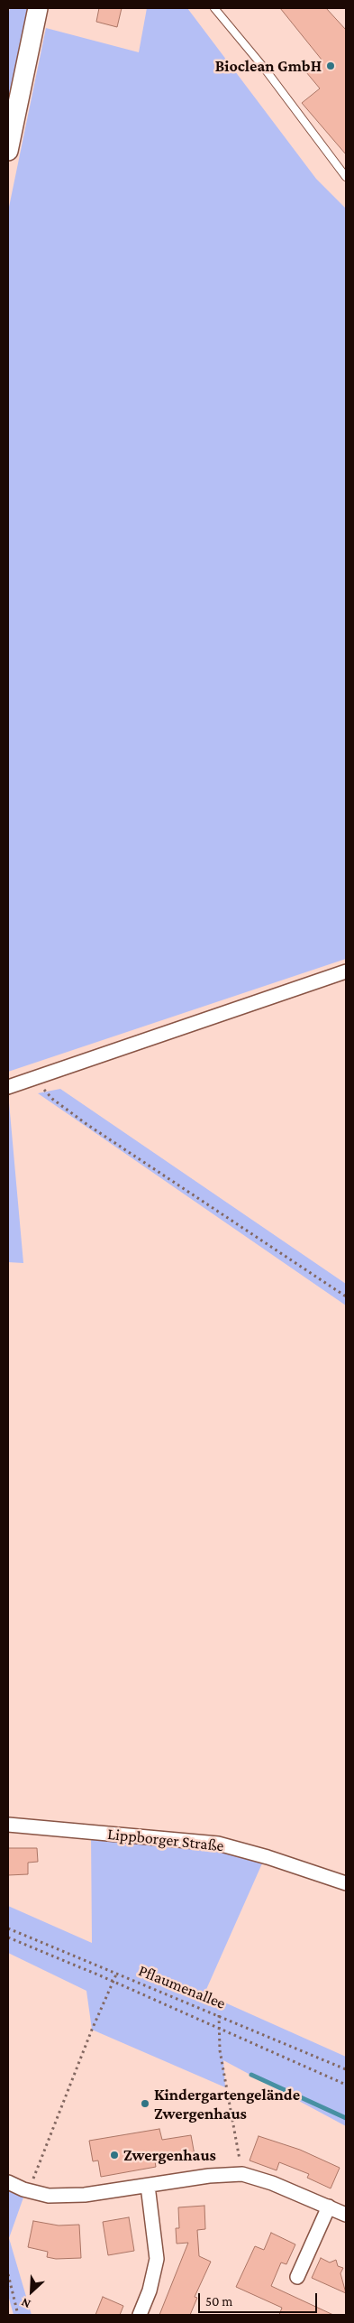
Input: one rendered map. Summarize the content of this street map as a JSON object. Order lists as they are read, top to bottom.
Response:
{
  "streets": {
    "street": ["Lippborger Straße"],
    "path": ["Pflaumenallee"]
  },
  "places": ["Bioclean GmbH", "Kindergartengelände Zwergenhaus", "Zwergenhaus"],
  "scale_bar": "50 m",
  "north": "bottom left"
}
